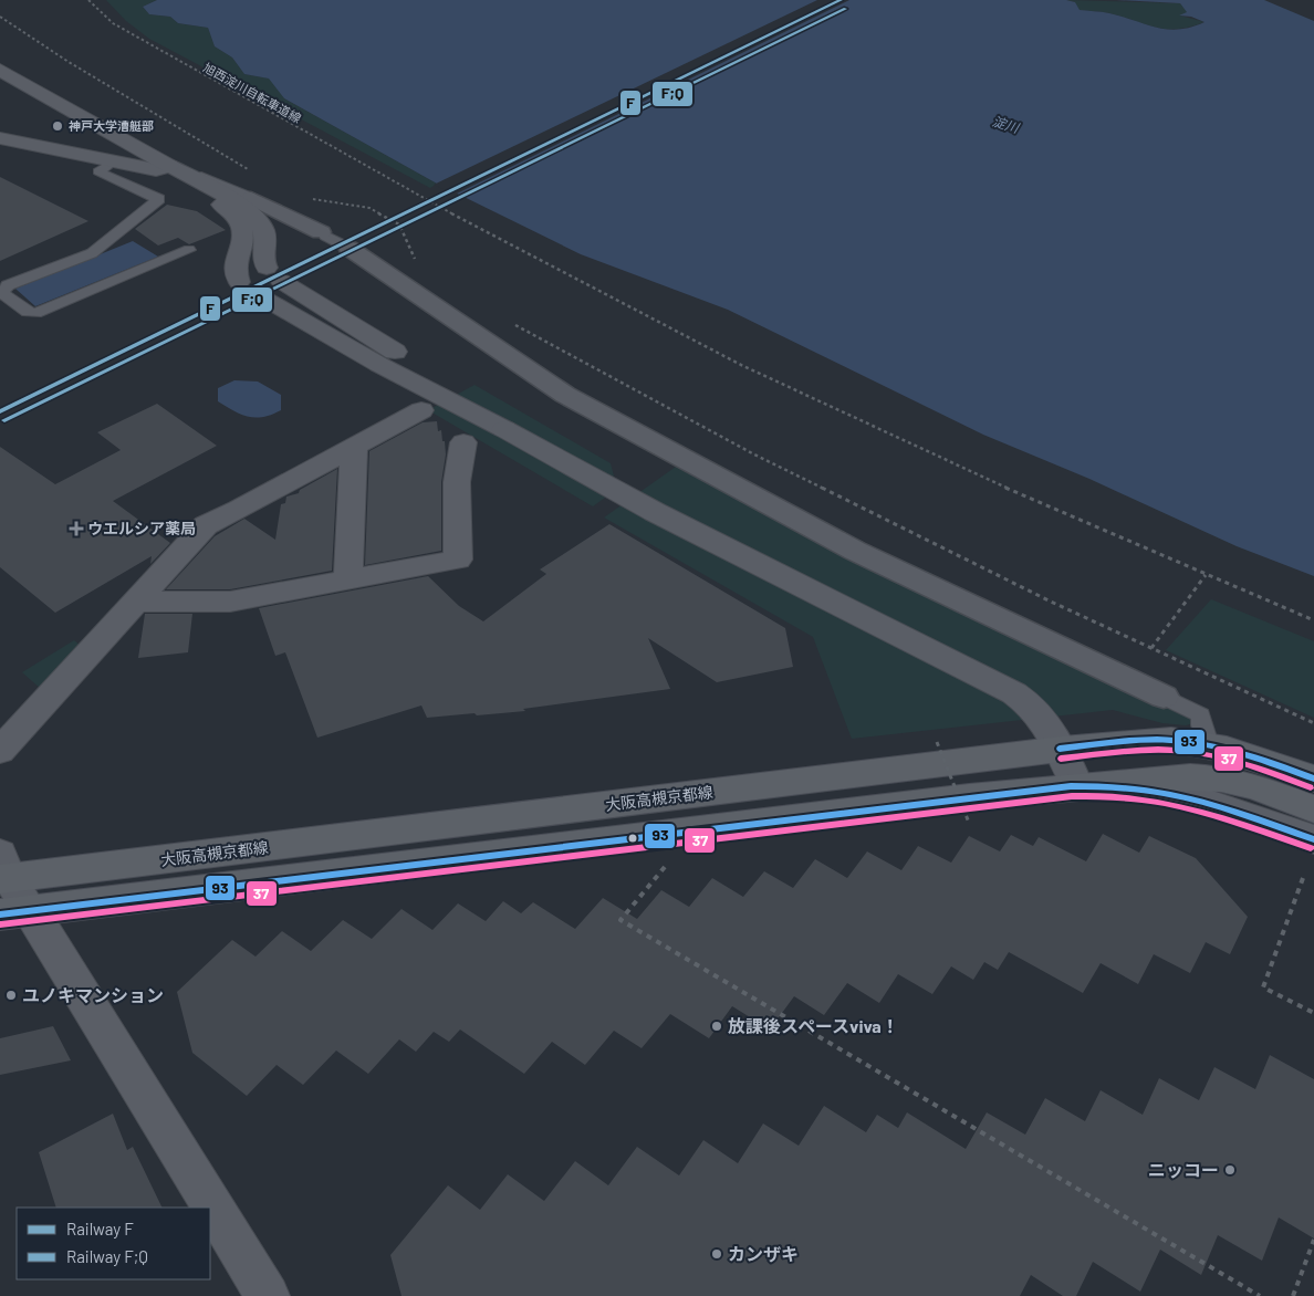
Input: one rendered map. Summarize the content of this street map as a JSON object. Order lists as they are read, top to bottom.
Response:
{
  "streets": {
    "main road": ["大阪高槻京都線"],
    "path": ["旭西淀川自転車道線"]
  },
  "water": ["淀川"],
  "places": {
    "other": [
      "神戸大学漕艇部",
      "ユノキマンション",
      "放課後スペースviva！",
      "ニッコー",
      "カンザキ"
    ],
    "health": ["ウエルシア薬局"]
  },
  "lines": [
    "rail line F",
    "rail line F;Q",
    "transit line 93",
    "transit line 37"
  ],
  "legend": ["Railway F", "Railway F;Q"]
}
